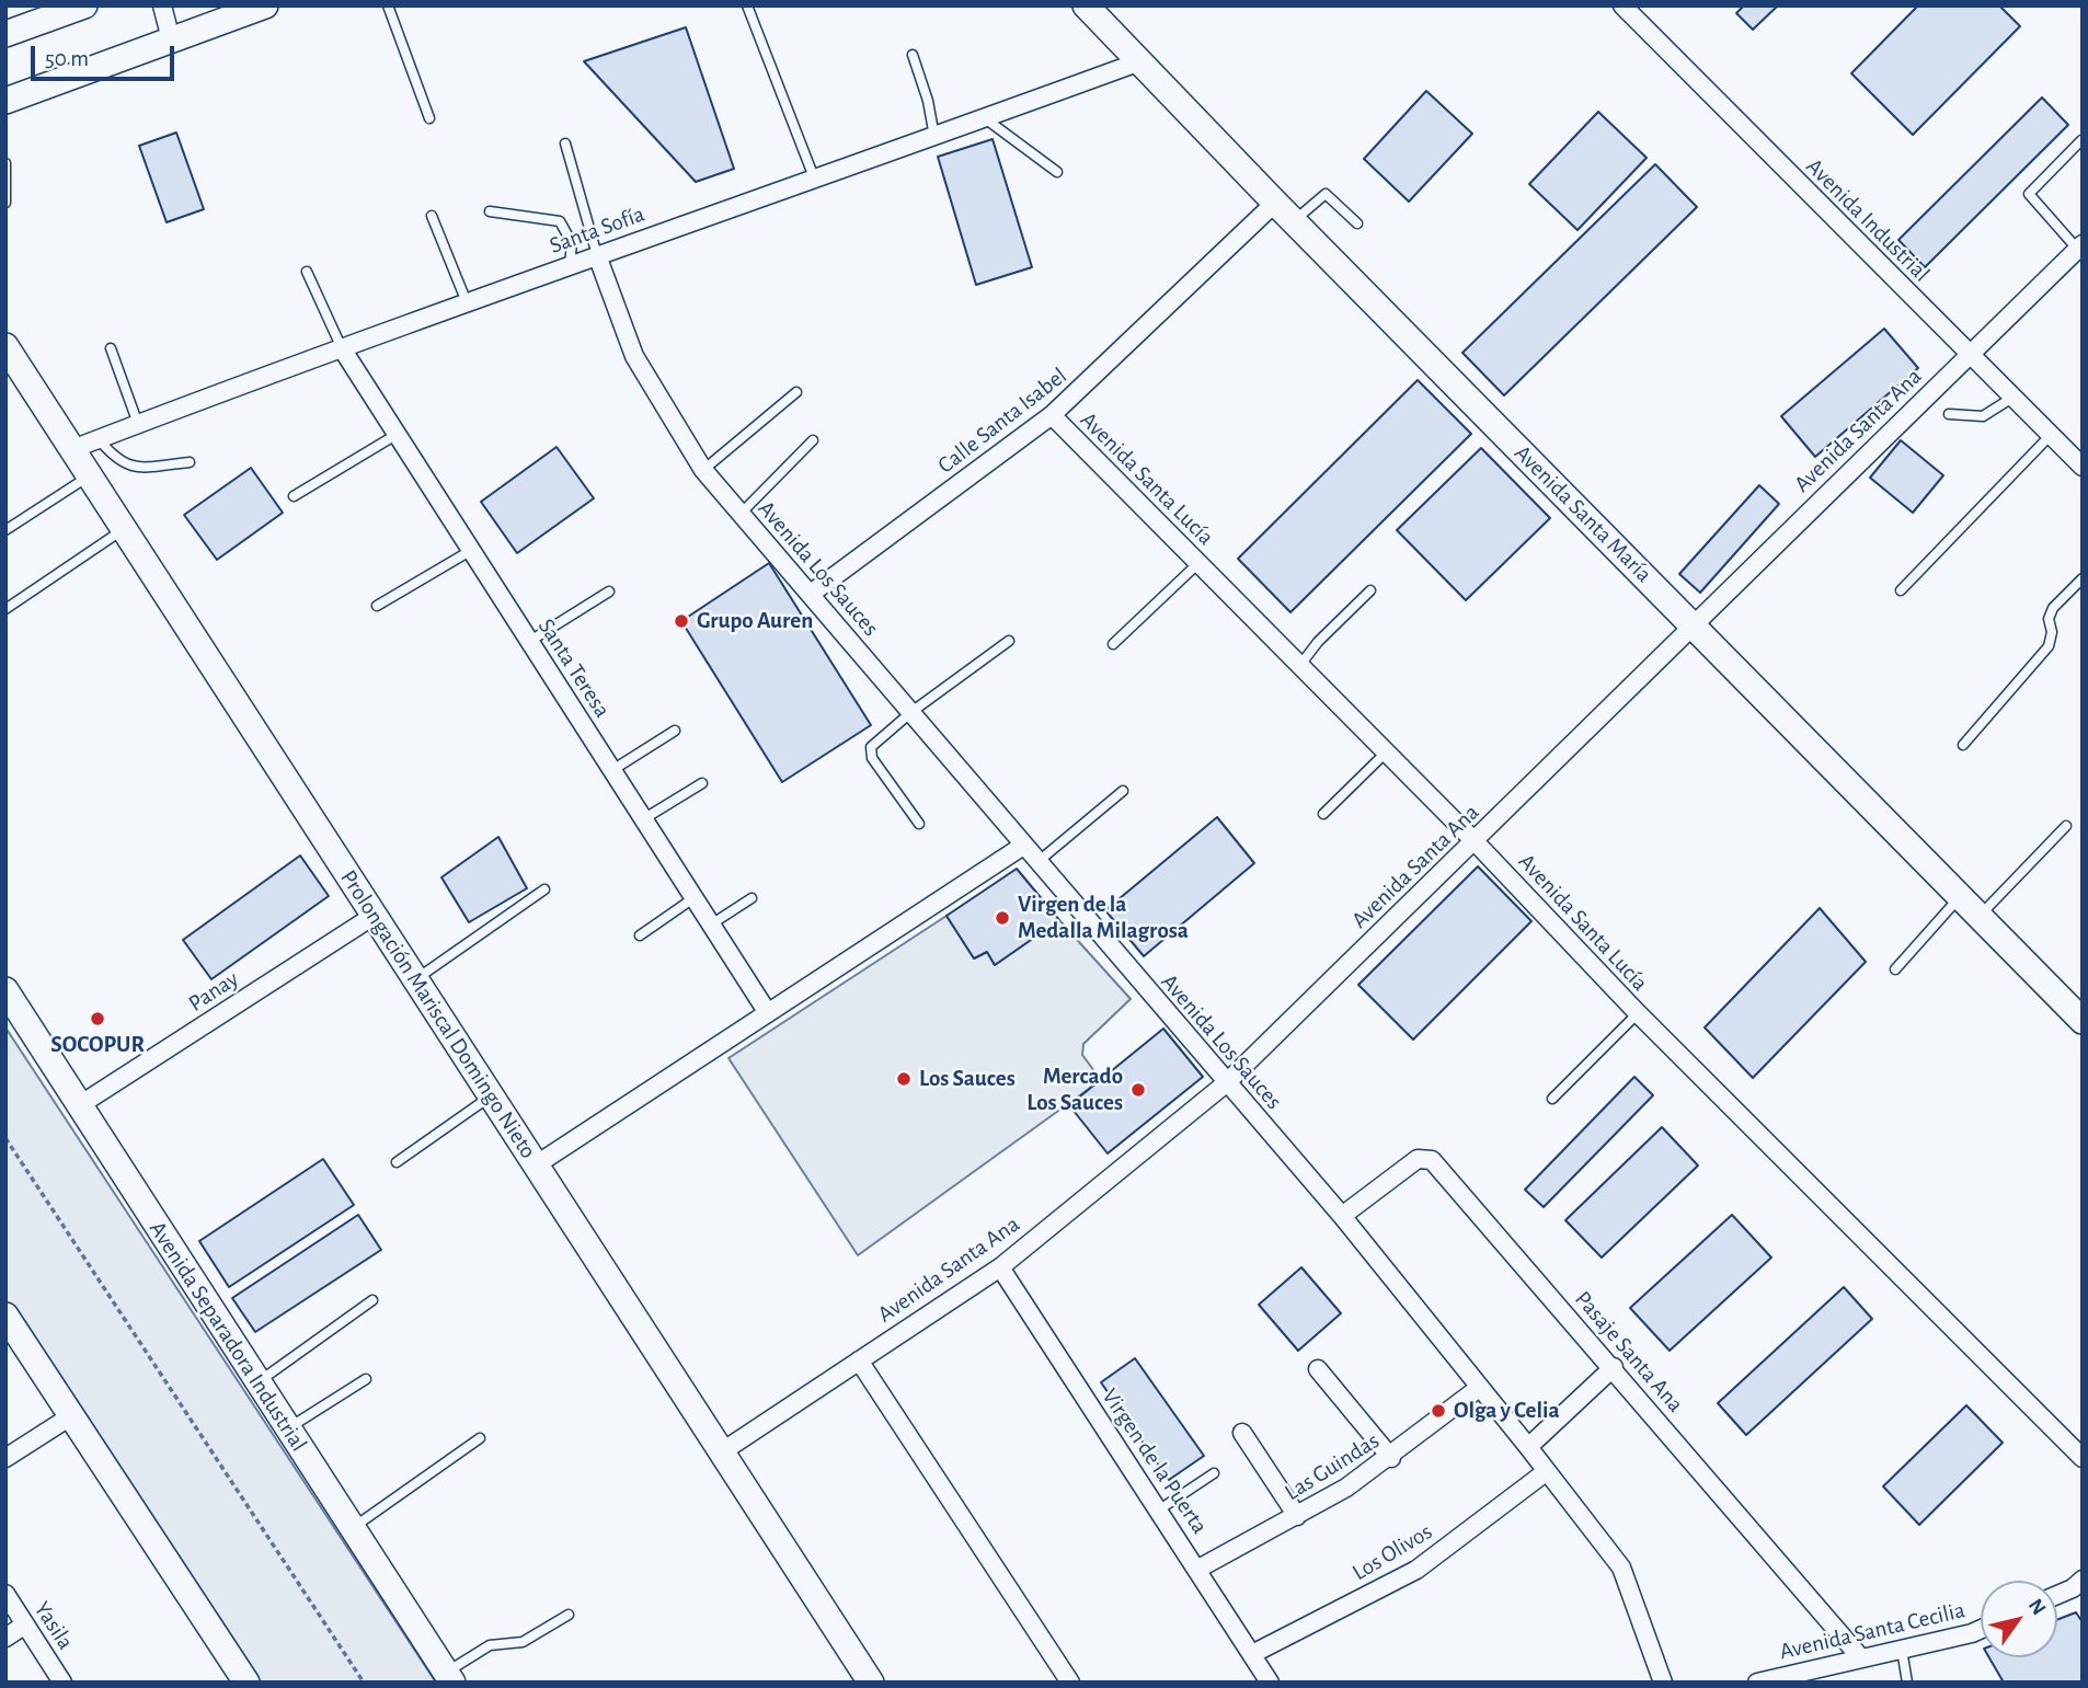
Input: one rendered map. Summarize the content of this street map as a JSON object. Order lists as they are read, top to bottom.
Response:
{
  "streets": {
    "street": [
      "Avenida Industrial",
      "Santa Sofía",
      "Calle Santa Isabel",
      "Avenida Santa Ana",
      "Avenida Santa Lucía",
      "Avenida Santa María",
      "Avenida Los Sauces",
      "Santa Teresa",
      "Panay",
      "Prolongación Mariscal Domingo Nieto",
      "Avenida Separadora Industrial",
      "Pasaje Santa Ana",
      "Virgen de la Puerta",
      "Las Guindas",
      "Los Olivos",
      "Yasila",
      "Avenida Santa Cecilia"
    ]
  },
  "crossings": [
    ["Avenida Industrial", "Avenida Santa Ana"],
    ["Santa Sofía", "Avenida Santa María"],
    ["Santa Sofía", "Avenida Los Sauces"],
    ["Santa Sofía", "Santa Teresa"],
    ["Santa Sofía", "Prolongación Mariscal Domingo Nieto"],
    ["Calle Santa Isabel", "Avenida Santa Lucía"],
    ["Calle Santa Isabel", "Avenida Santa María"],
    ["Calle Santa Isabel", "Avenida Los Sauces"],
    ["Avenida Santa Ana", "Avenida Santa Lucía"],
    ["Avenida Santa Ana", "Avenida Santa María"],
    ["Avenida Santa Ana", "Avenida Los Sauces"],
    ["Avenida Santa Ana", "Prolongación Mariscal Domingo Nieto"],
    ["Avenida Santa Ana", "Virgen de la Puerta"],
    ["Avenida Los Sauces", "Pasaje Santa Ana"],
    ["Avenida Los Sauces", "Las Guindas"],
    ["Avenida Los Sauces", "Los Olivos"],
    ["Panay", "Prolongación Mariscal Domingo Nieto"],
    ["Panay", "Avenida Separadora Industrial"],
    ["Pasaje Santa Ana", "Avenida Santa Cecilia"],
    ["Virgen de la Puerta", "Las Guindas"],
    ["Virgen de la Puerta", "Los Olivos"]
  ],
  "places": [
    "Grupo Auren",
    "Virgen de la Medalla Milagrosa",
    "SOCOPUR",
    "Los Sauces",
    "Mercado Los Sauces",
    "Olga y Celia"
  ],
  "scale_bar": "50 m",
  "north": "top right"
}
